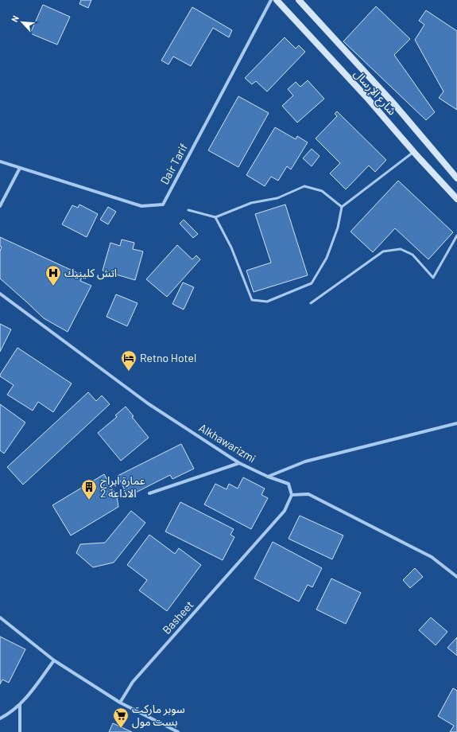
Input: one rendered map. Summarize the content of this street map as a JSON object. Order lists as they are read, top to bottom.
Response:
{
  "streets": {
    "main road": ["شارع الإرسال"],
    "street": ["Dair Tarif", "Alkhawarizmi", "Basheet"]
  },
  "crossings": [
    ["Alkhawarizmi", "Basheet"]
  ],
  "places": {
    "hospital": ["اتش كلينيك"],
    "hotel": ["Retno Hotel"],
    "building": ["عمارة ابراج الاذاعة 2"],
    "supermarket": ["سوبر ماركت بست مول"]
  },
  "north": "top left"
}
